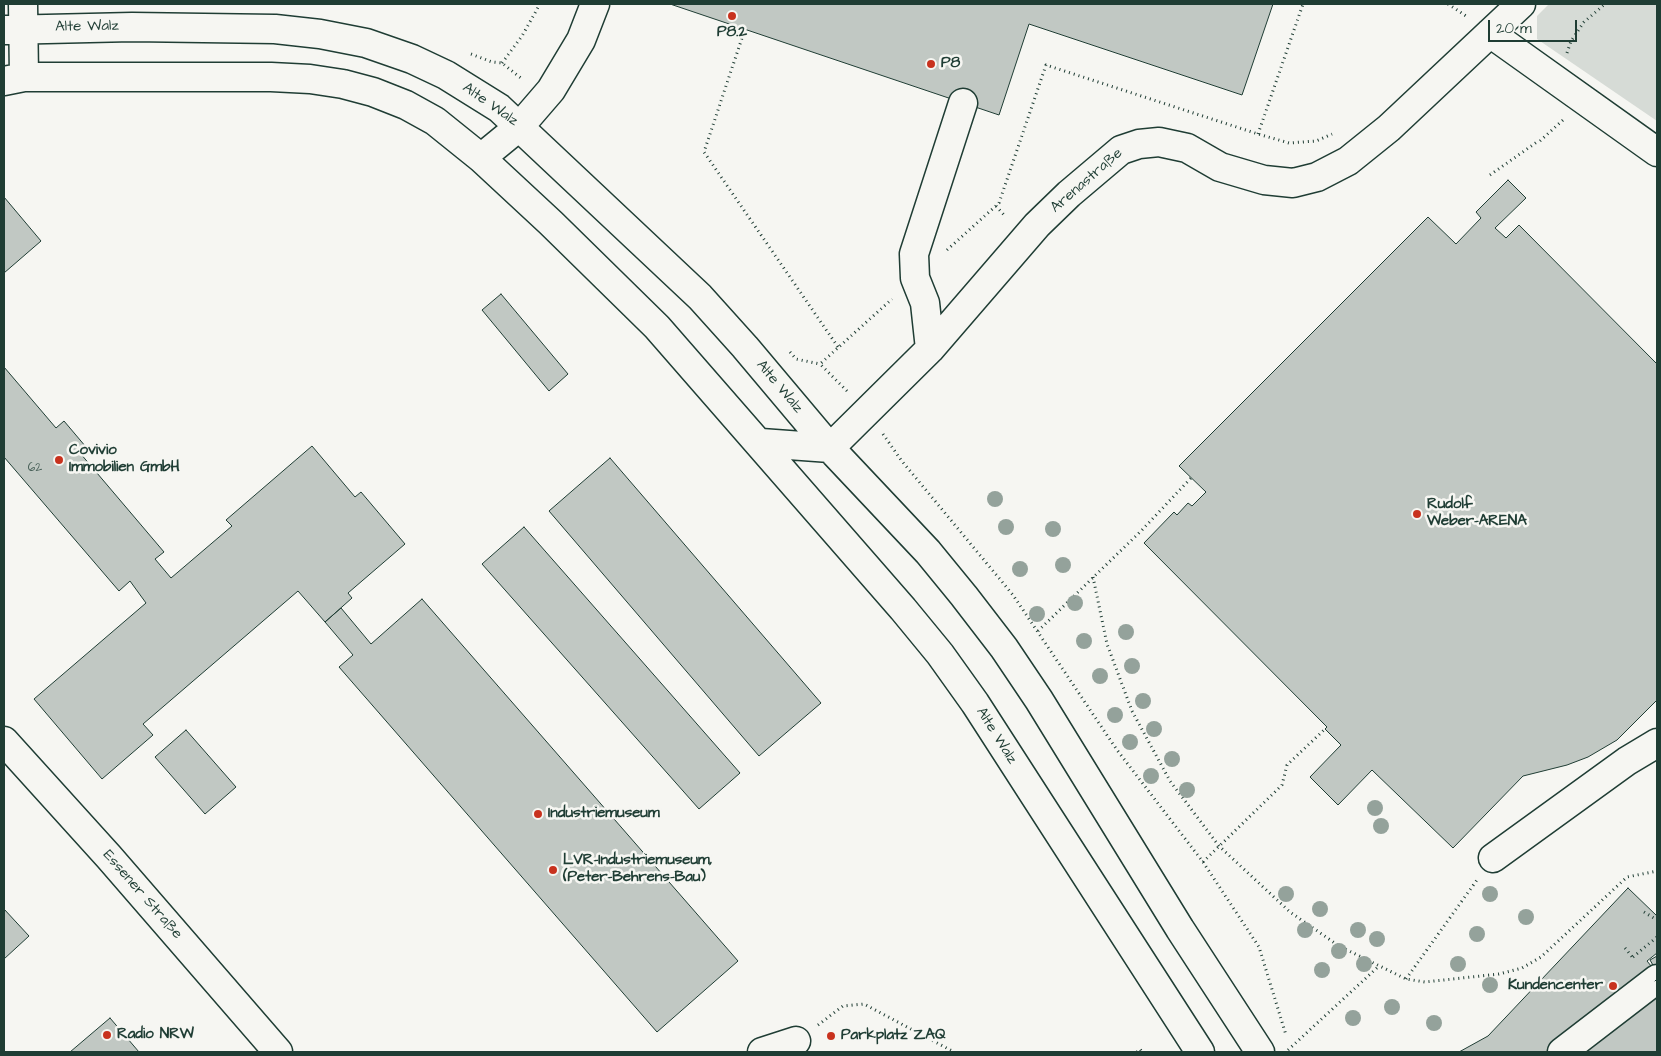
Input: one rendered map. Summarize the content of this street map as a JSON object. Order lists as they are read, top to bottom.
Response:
{
  "streets": {
    "street": ["Alte Walz", "Arenastraße", "Essener Straße"]
  },
  "crossings": [
    ["Alte Walz", "Arenastraße"]
  ],
  "places": [
    "P8.2",
    "P8",
    "Covivio Immobilien GmbH",
    "Rudolf Weber-ARENA",
    "Industriemuseum",
    "LVR-Industriemuseum, (Peter-Behrens-Bau)",
    "Kundencenter",
    "Radio NRW",
    "Parkplatz ZAQ"
  ],
  "house_numbers": ["62"],
  "scale_bar": "20 m"
}
